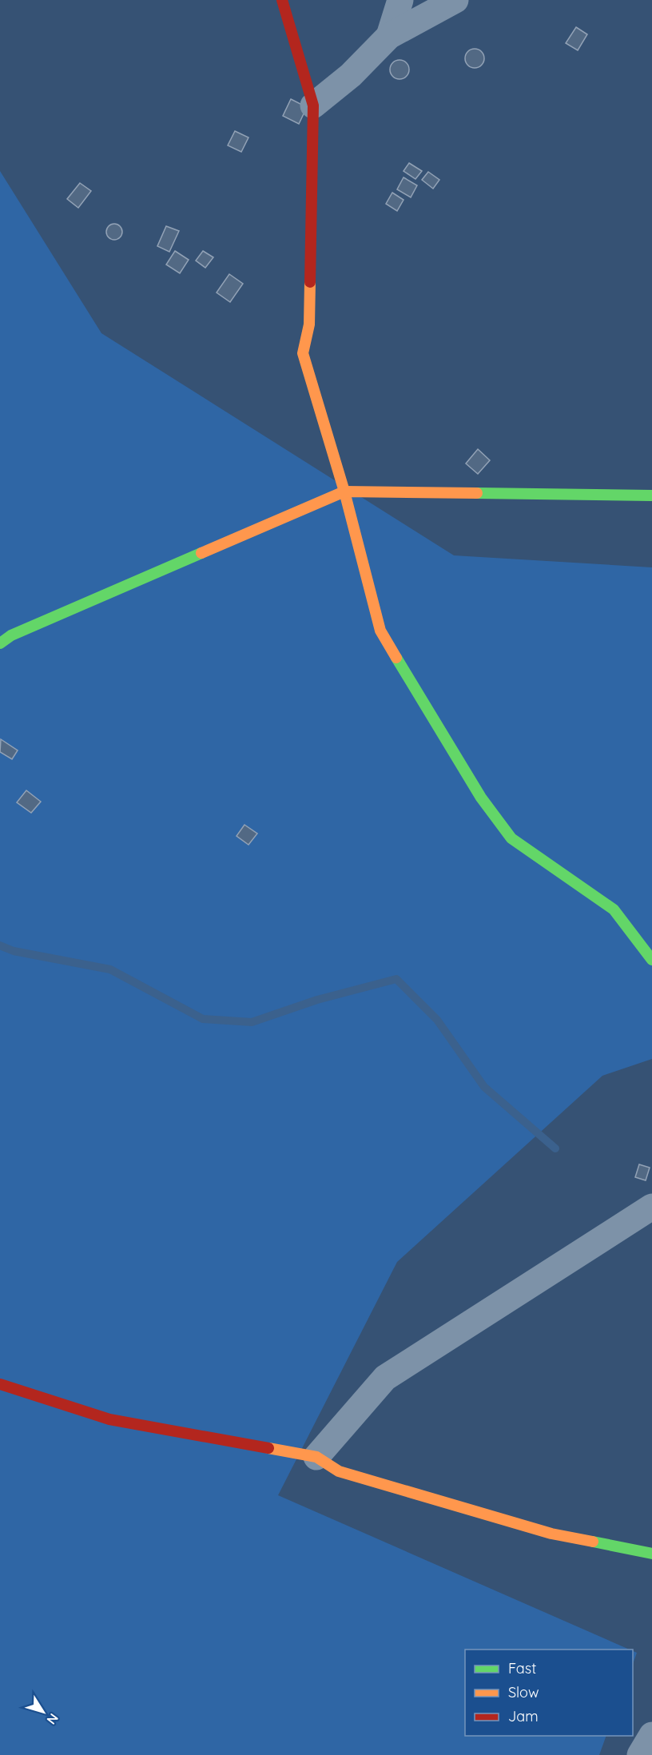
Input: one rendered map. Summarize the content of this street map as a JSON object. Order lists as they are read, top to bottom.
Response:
{
  "legend": ["Fast", "Slow", "Jam"],
  "north": "bottom right"
}
